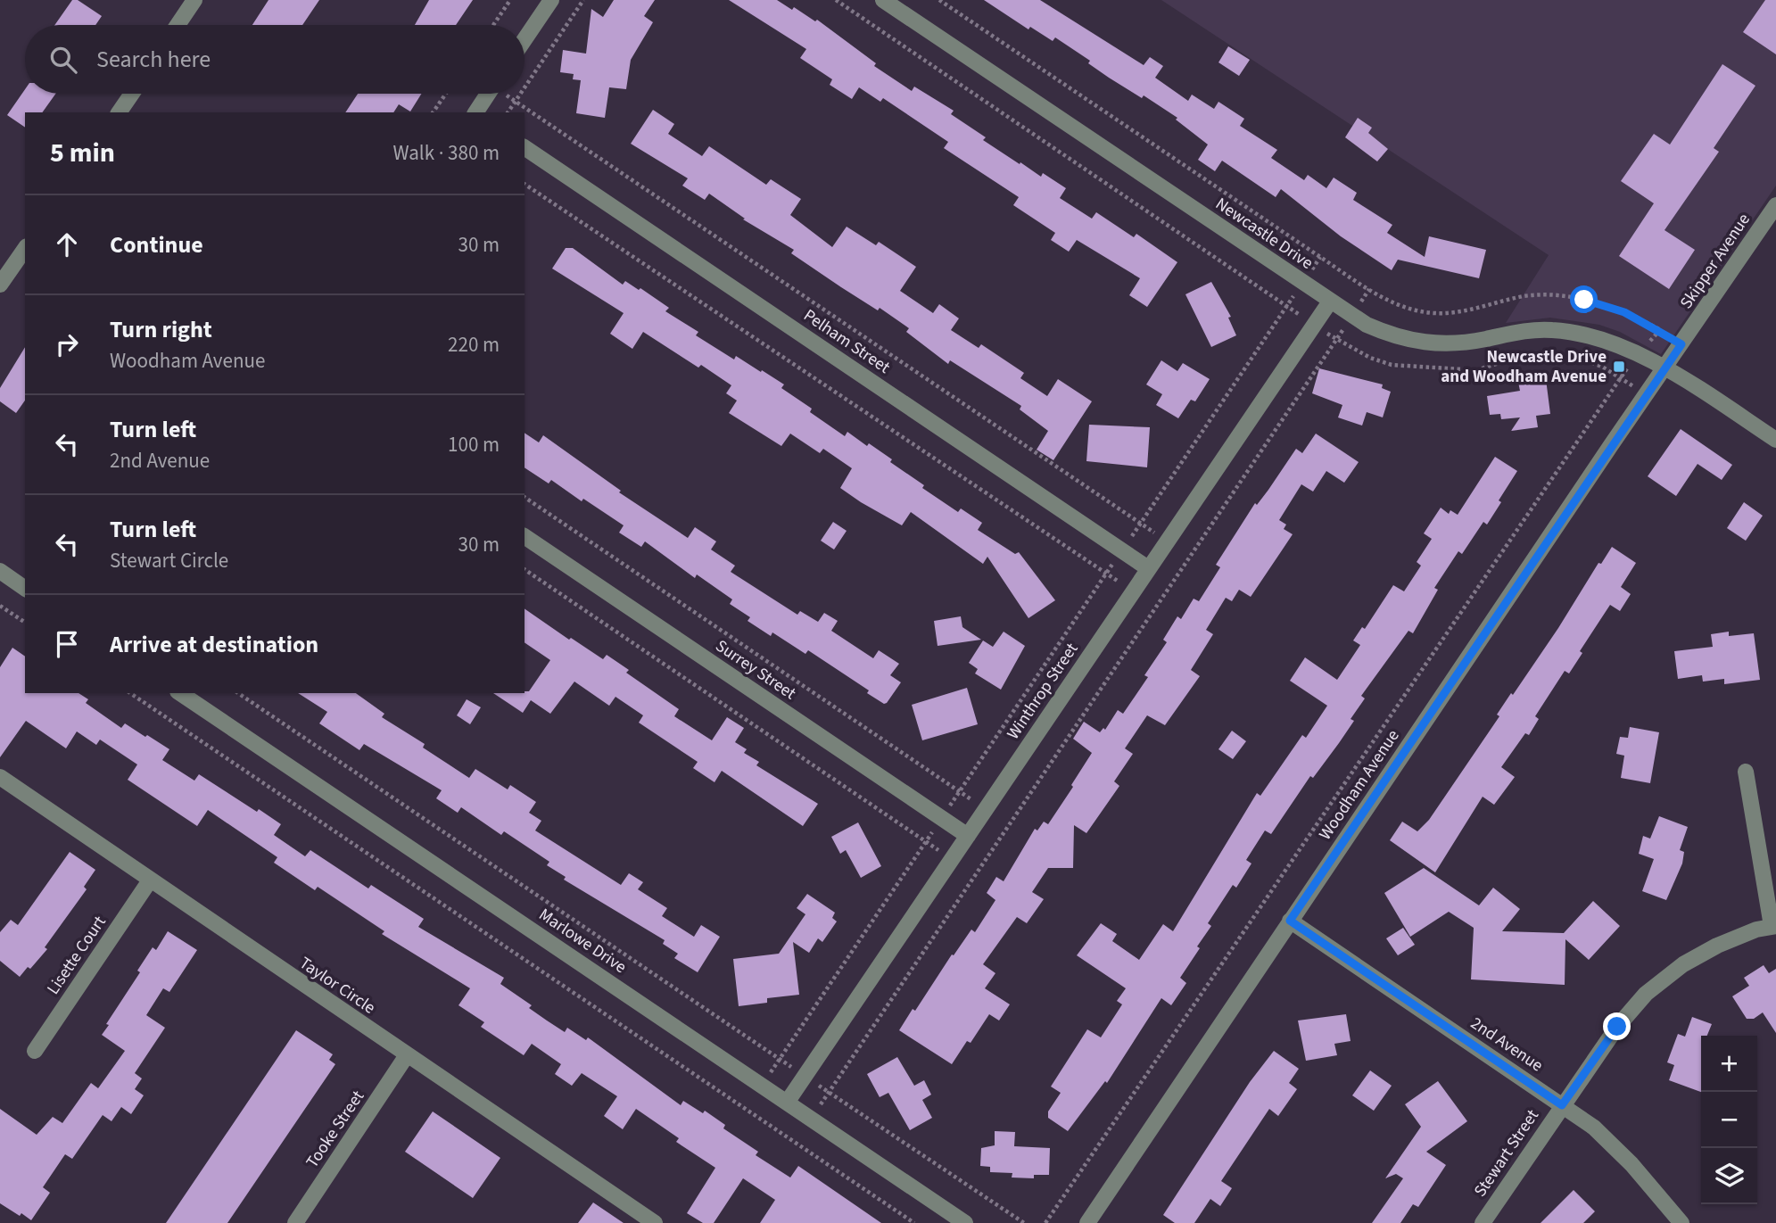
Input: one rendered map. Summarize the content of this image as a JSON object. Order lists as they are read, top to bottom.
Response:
{
  "streets": {
    "street": [
      "Newcastle Drive",
      "Skipper Avenue",
      "Pelham Street",
      "Surrey Street",
      "Winthrop Street",
      "Woodham Avenue",
      "Marlowe Drive",
      "Lisette Court",
      "Taylor Circle",
      "2nd Avenue",
      "Tooke Street",
      "Stewart Street"
    ]
  },
  "crossings": [
    ["Newcastle Drive", "Skipper Avenue"],
    ["Newcastle Drive", "Winthrop Street"],
    ["Newcastle Drive", "Woodham Avenue"],
    ["Skipper Avenue", "Woodham Avenue"],
    ["Pelham Street", "Winthrop Street"],
    ["Surrey Street", "Winthrop Street"],
    ["Winthrop Street", "Marlowe Drive"],
    ["Woodham Avenue", "2nd Avenue"],
    ["Lisette Court", "Taylor Circle"],
    ["Taylor Circle", "Tooke Street"],
    ["2nd Avenue", "Stewart Street"]
  ],
  "places": {
    "transit": ["Newcastle Drive and Woodham Avenue"]
  },
  "page": {
    "search": "Search here",
    "heading": ["5 min", "Walk · 380 m"],
    "list": [
      ["Continue", "30 m"],
      ["Turn right", "Woodham Avenue", "220 m"],
      ["Turn left", "2nd Avenue", "100 m"],
      ["Turn left", "Stewart Circle", "30 m"],
      "Arrive at destination"
    ],
    "map_buttons": ["+", "−"]
  }
}
